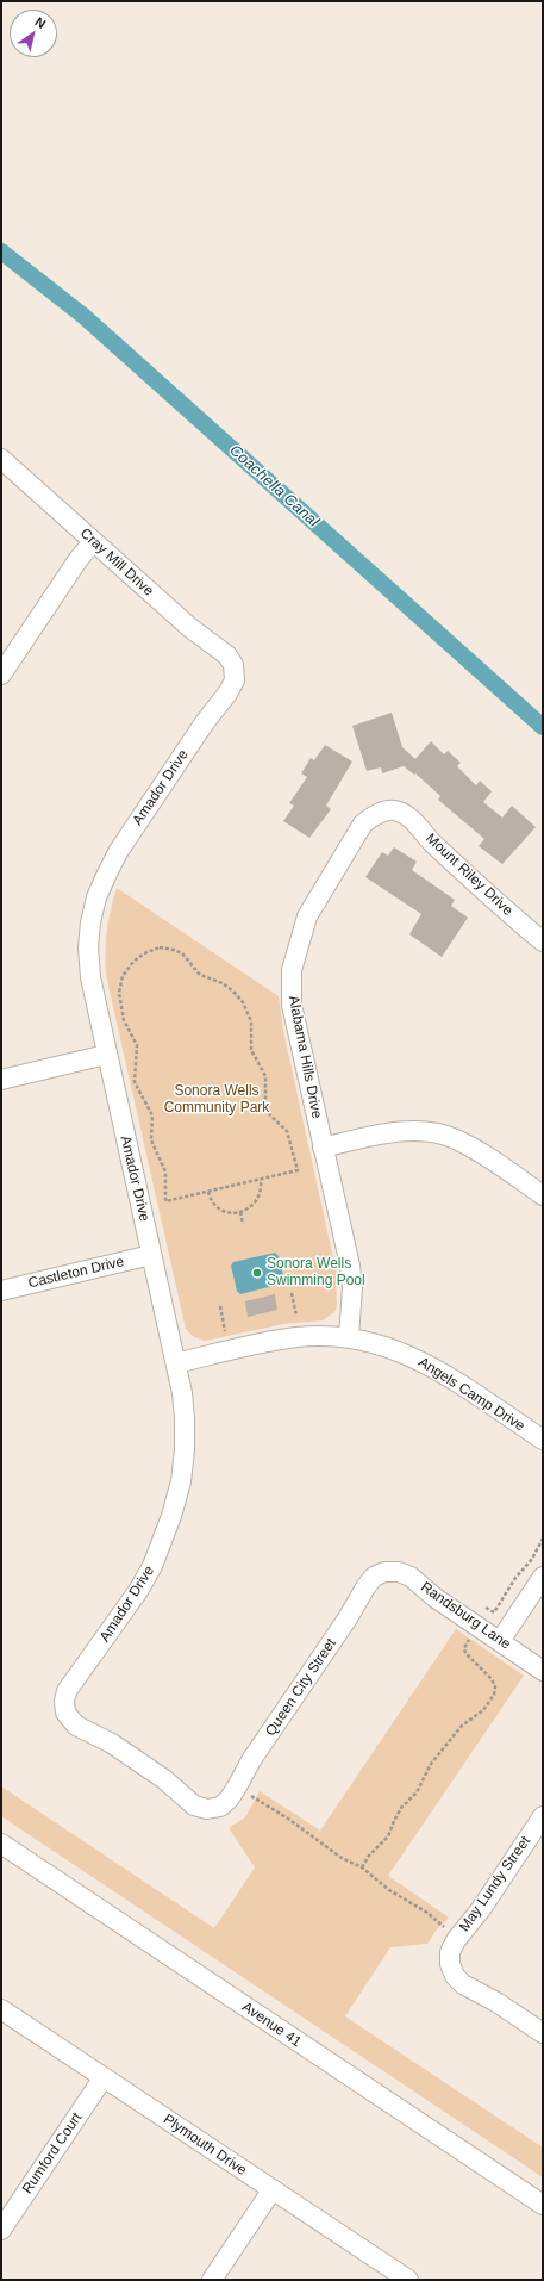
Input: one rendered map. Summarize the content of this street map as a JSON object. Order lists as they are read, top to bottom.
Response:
{
  "streets": {
    "street": [
      "Cray Mill Drive",
      "Amador Drive",
      "Mount Riley Drive",
      "Alabama Hills Drive",
      "Castleton Drive",
      "Angels Camp Drive",
      "Randsburg Lane",
      "Queen City Street",
      "May Lundy Street",
      "Avenue 41",
      "Plymouth Drive",
      "Rumford Court"
    ]
  },
  "crossings": [
    ["Cray Mill Drive", "Amador Drive"],
    ["Amador Drive", "Castleton Drive"],
    ["Amador Drive", "Angels Camp Drive"],
    ["Amador Drive", "Queen City Street"],
    ["Mount Riley Drive", "Alabama Hills Drive"],
    ["Alabama Hills Drive", "Angels Camp Drive"],
    ["Randsburg Lane", "Queen City Street"],
    ["Plymouth Drive", "Rumford Court"]
  ],
  "water": ["Coachella Canal"],
  "parks": ["Sonora Wells Community Park"],
  "places": ["Sonora Wells Swimming Pool"],
  "north": "top right"
}
